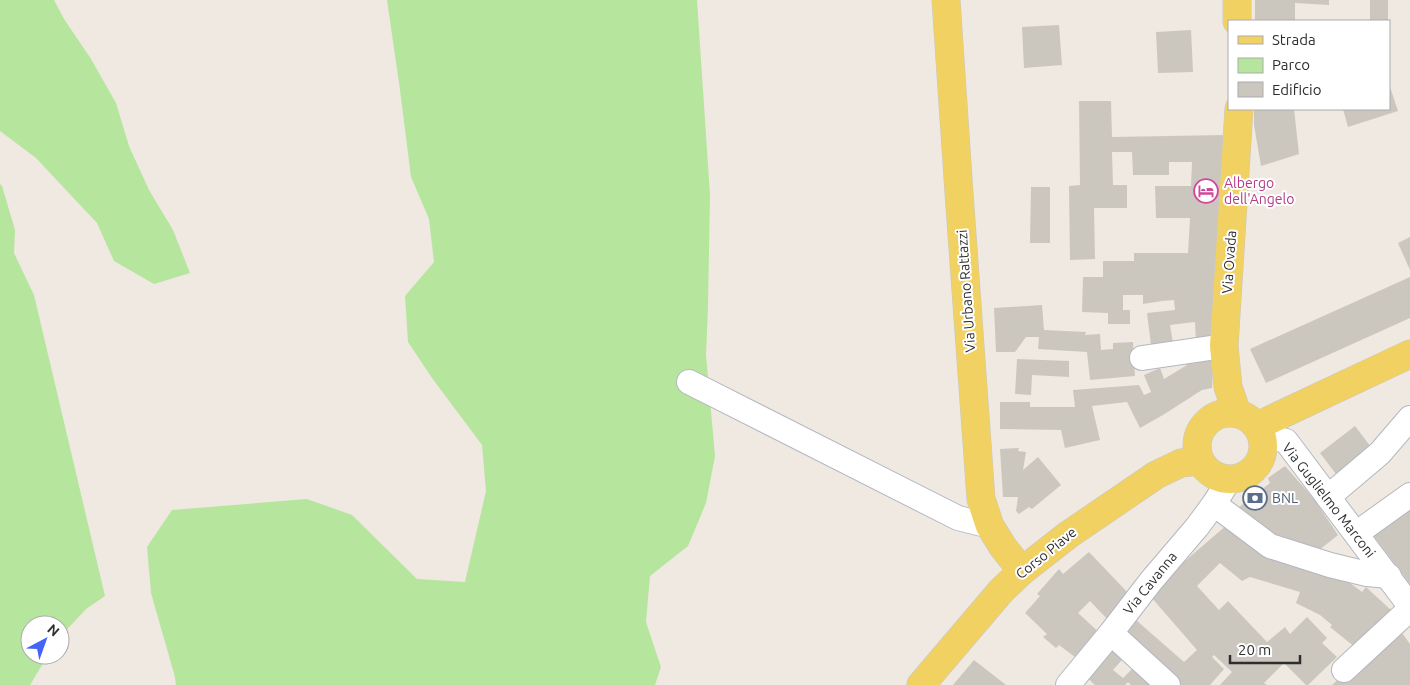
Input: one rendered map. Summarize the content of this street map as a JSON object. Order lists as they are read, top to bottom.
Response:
{
  "streets": {
    "main road": ["Via Ovada", "Via Urbano Rattazzi", "Corso Piave"],
    "street": ["Via Guglielmo Marconi", "Via Cavanna"]
  },
  "crossings": [
    ["Via Ovada", "Via Guglielmo Marconi"],
    ["Via Ovada", "Corso Piave"],
    ["Via Ovada", "Via Cavanna"],
    ["Via Urbano Rattazzi", "Corso Piave"],
    ["Via Guglielmo Marconi", "Corso Piave"],
    ["Via Guglielmo Marconi", "Via Cavanna"],
    ["Corso Piave", "Via Cavanna"]
  ],
  "places": {
    "hotel": ["Albergo dell'Angelo"],
    "bank": ["BNL"]
  },
  "legend": ["Strada", "Parco", "Edificio"],
  "scale_bar": "20 m",
  "north": "top right"
}
